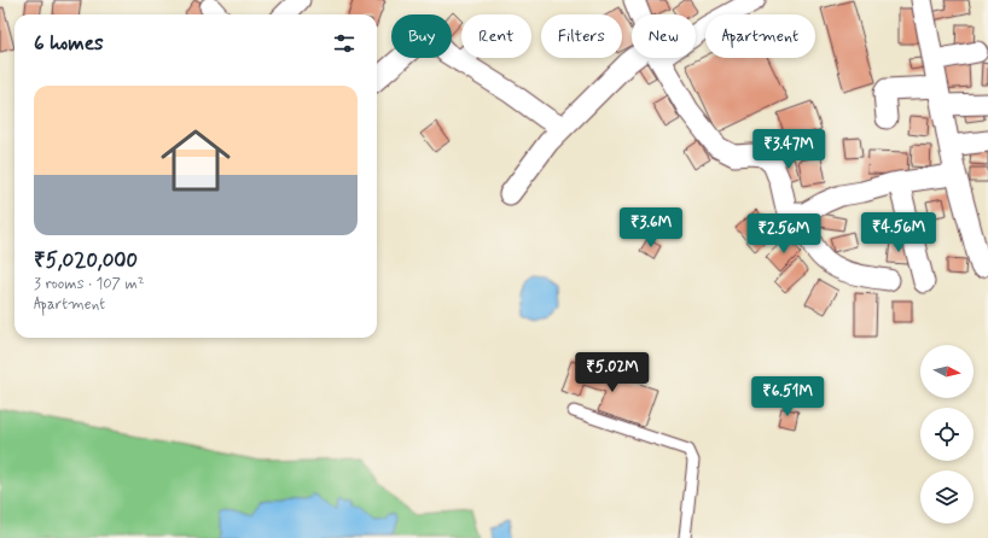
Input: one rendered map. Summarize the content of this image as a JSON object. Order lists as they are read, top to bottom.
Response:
{
  "north": "right",
  "page": {
    "chip": [
      "Buy",
      "Rent",
      "Filters",
      "New",
      "Apartment"
    ],
    "heading": "6 homes",
    "list": [
      {
        "name": "₹5,020,000",
        "note": "3 rooms · 107 m² · Apartment"
      }
    ],
    "price": [
      "₹3.47M",
      "₹3.6M",
      "₹4.56M",
      "₹2.56M",
      "₹5.02M",
      "₹6.51M"
    ]
  }
}
